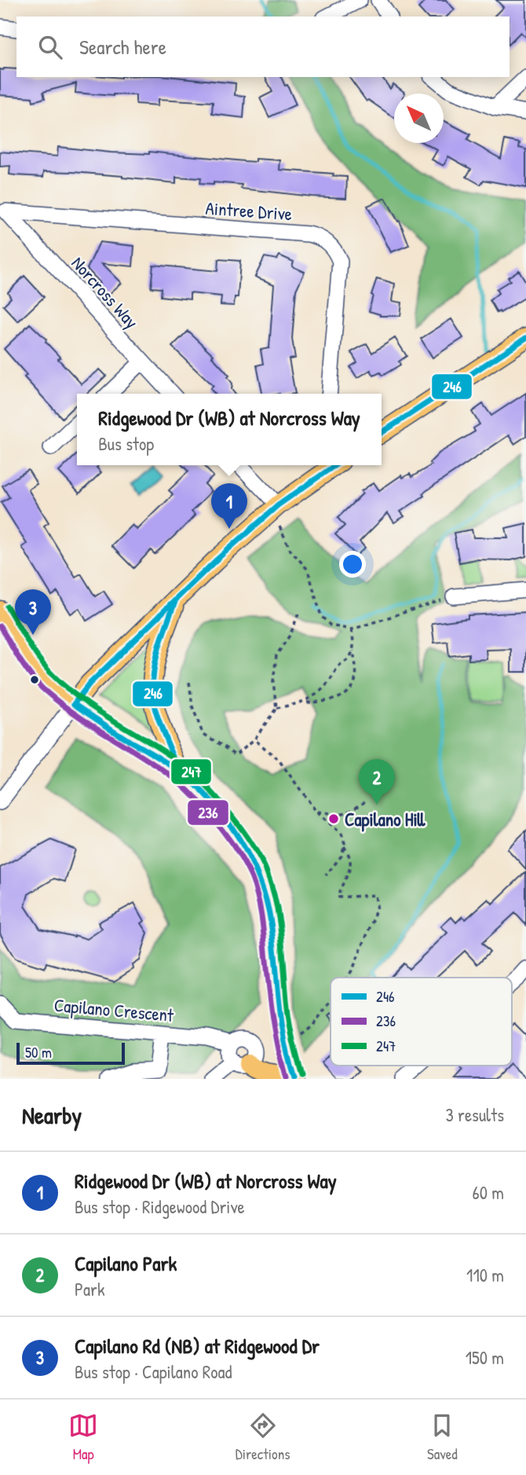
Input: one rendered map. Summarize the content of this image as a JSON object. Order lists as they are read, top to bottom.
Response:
{
  "streets": {
    "street": ["Aintree Drive", "Norcross Way", "Capilano Crescent"]
  },
  "crossings": [
    ["Aintree Drive", "Norcross Way"]
  ],
  "places": ["Capilano Hill"],
  "lines": ["transit line 246", "transit line 247", "transit line 236"],
  "legend": ["246", "236", "247"],
  "scale_bar": "50 m",
  "north": "top left",
  "page": {
    "search": "Search here",
    "popup": ["Ridgewood Dr (WB) at Norcross Way", "Bus stop"],
    "pins": ["1", "3", "2"],
    "scale": "50 m",
    "heading": ["Nearby", "3 results"],
    "list": [
      {
        "mark": "1",
        "name": "Ridgewood Dr (WB) at Norcross Way",
        "note": "Bus stop · Ridgewood Drive",
        "value": "60 m"
      },
      {
        "mark": "2",
        "name": "Capilano Park",
        "note": "Park",
        "value": "110 m"
      },
      {
        "mark": "3",
        "name": "Capilano Rd (NB) at Ridgewood Dr",
        "note": "Bus stop · Capilano Road",
        "value": "150 m"
      }
    ],
    "nav": ["Map", "Directions", "Saved"]
  }
}
